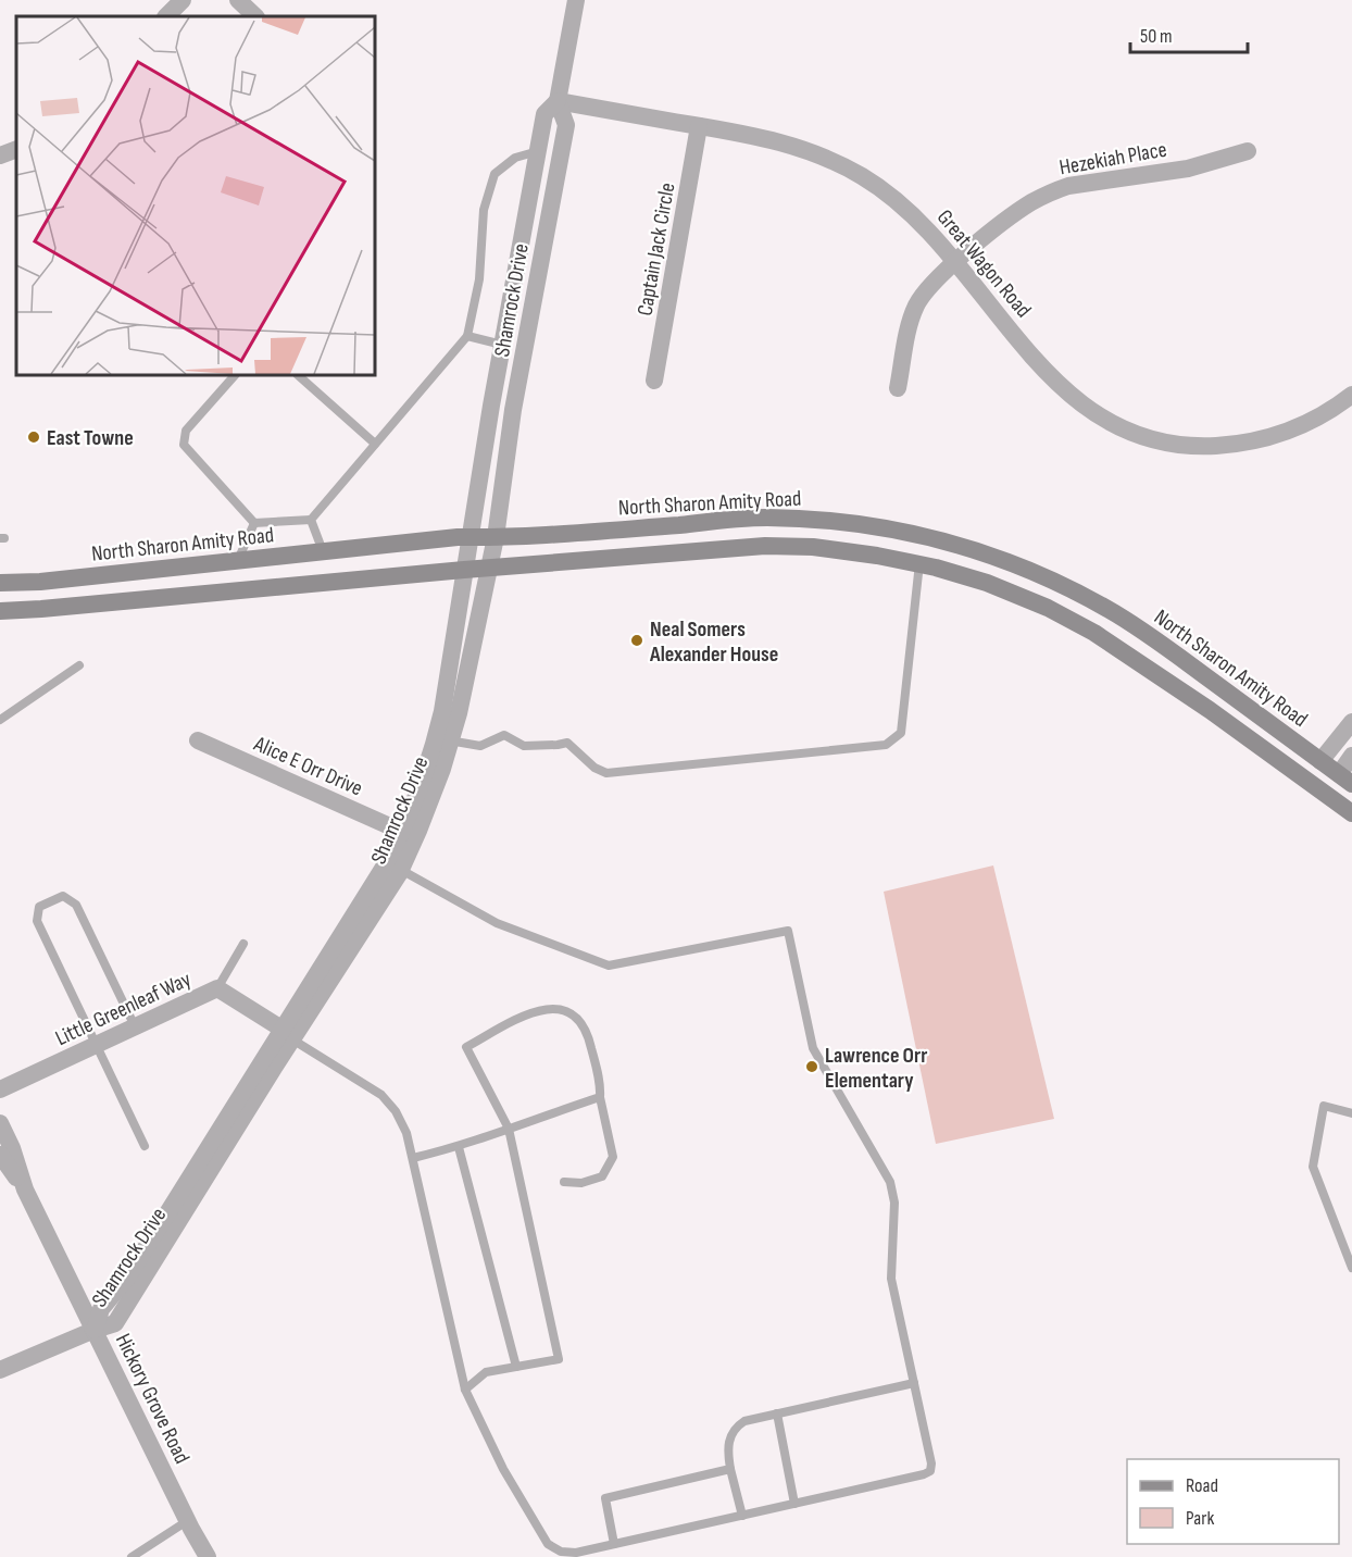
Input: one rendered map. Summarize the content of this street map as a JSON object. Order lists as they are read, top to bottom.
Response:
{
  "streets": {
    "main road": ["North Sharon Amity Road"],
    "street": [
      "Hezekiah Place",
      "Captain Jack Circle",
      "Great Wagon Road",
      "Shamrock Drive",
      "Alice E Orr Drive",
      "Little Greenleaf Way",
      "Hickory Grove Road"
    ]
  },
  "crossings": [
    ["Hezekiah Place", "Great Wagon Road"],
    ["Captain Jack Circle", "Great Wagon Road"],
    ["Great Wagon Road", "Shamrock Drive"],
    ["Shamrock Drive", "North Sharon Amity Road"],
    ["Shamrock Drive", "Alice E Orr Drive"],
    ["Shamrock Drive", "Little Greenleaf Way"],
    ["Shamrock Drive", "Hickory Grove Road"]
  ],
  "places": ["East Towne", "Neal Somers Alexander House", "Lawrence Orr Elementary"],
  "legend": ["Road", "Park"],
  "scale_bar": "50 m"
}
